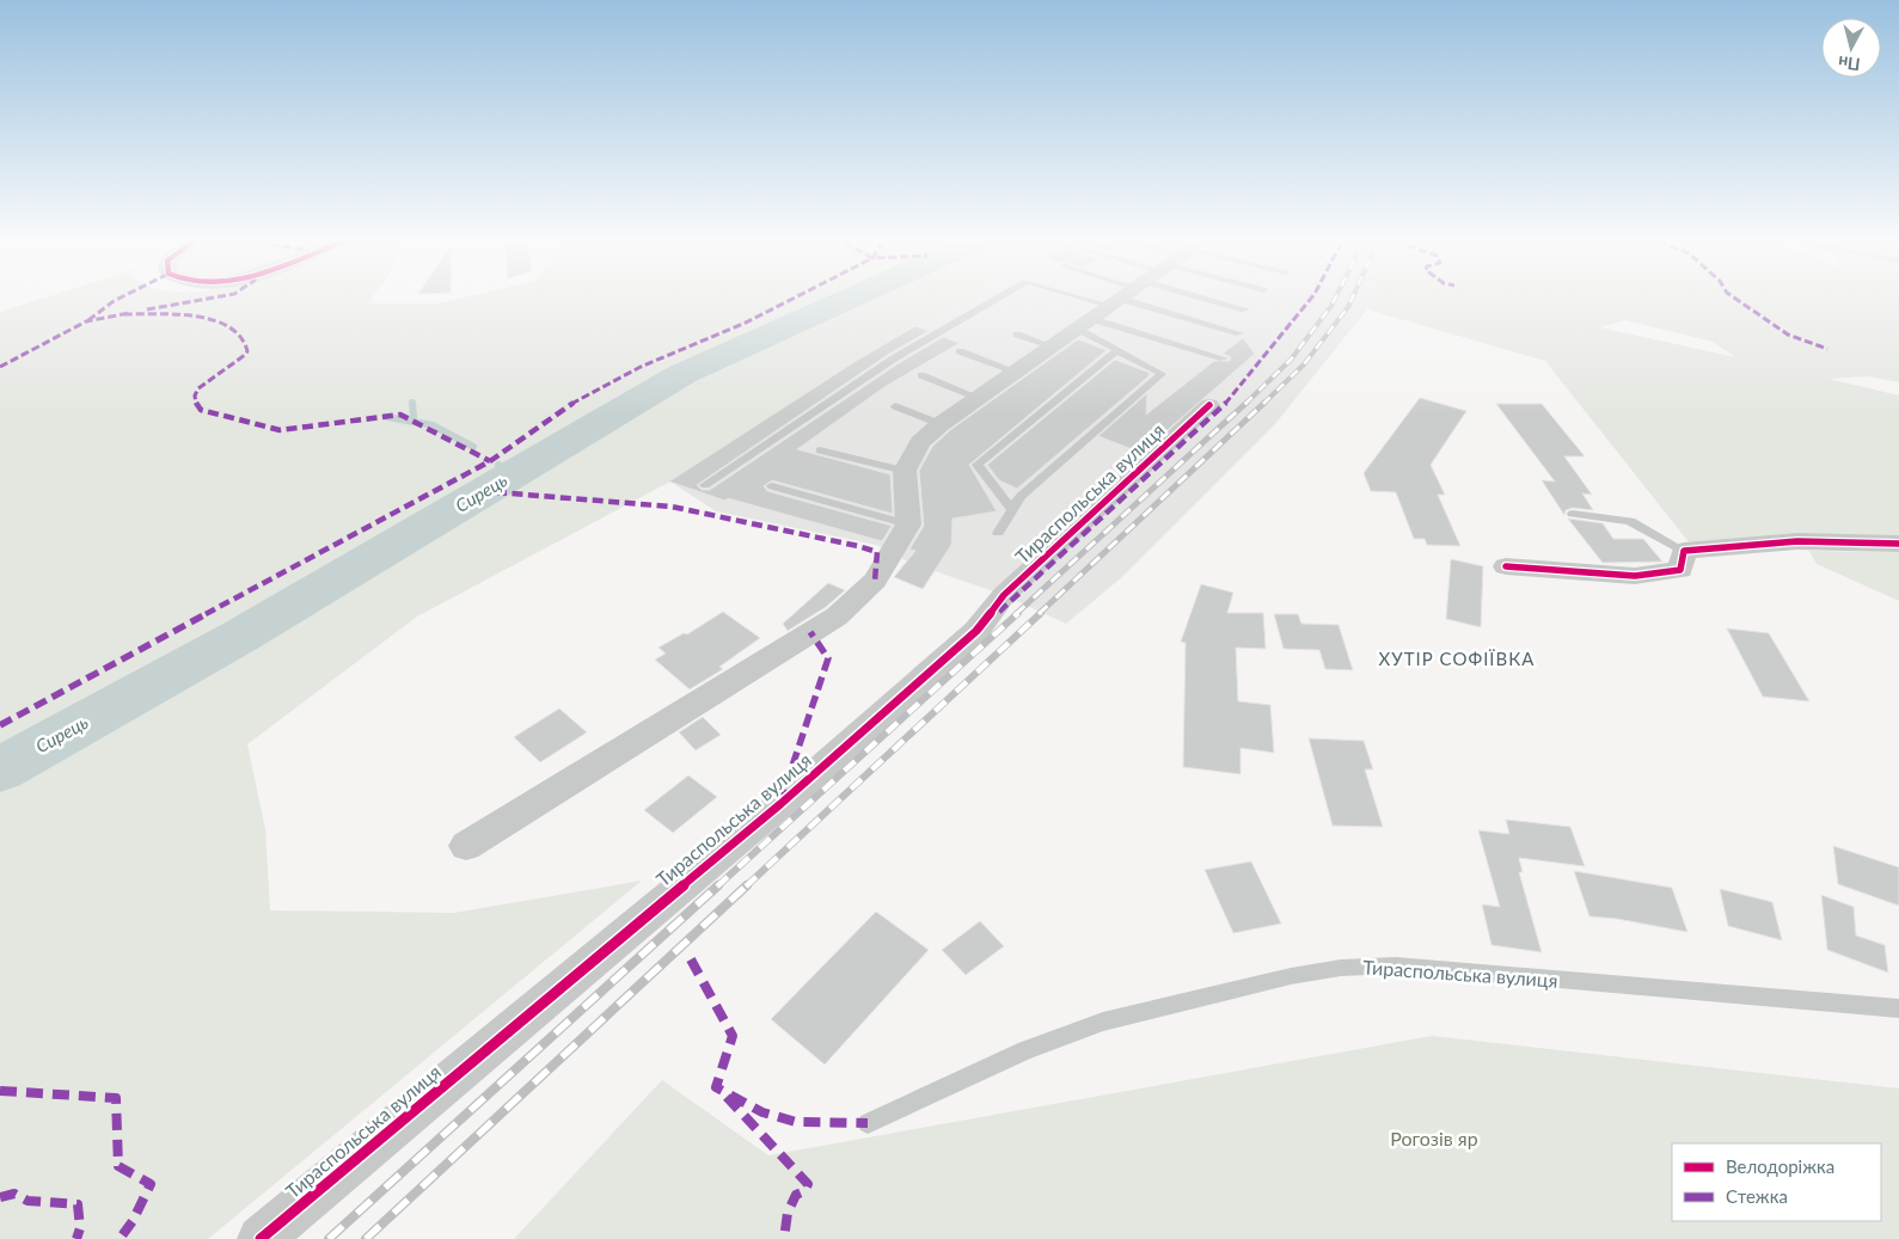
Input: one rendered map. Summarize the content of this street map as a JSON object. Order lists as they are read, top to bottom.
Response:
{
  "streets": {
    "street": ["Тираспольська вулиця"]
  },
  "districts": ["ХУТІР СОФІЇВКА"],
  "water": ["Сирець"],
  "parks": ["Рогозів яр"],
  "legend": ["Велодоріжка", "Стежка"],
  "north": "bottom"
}
